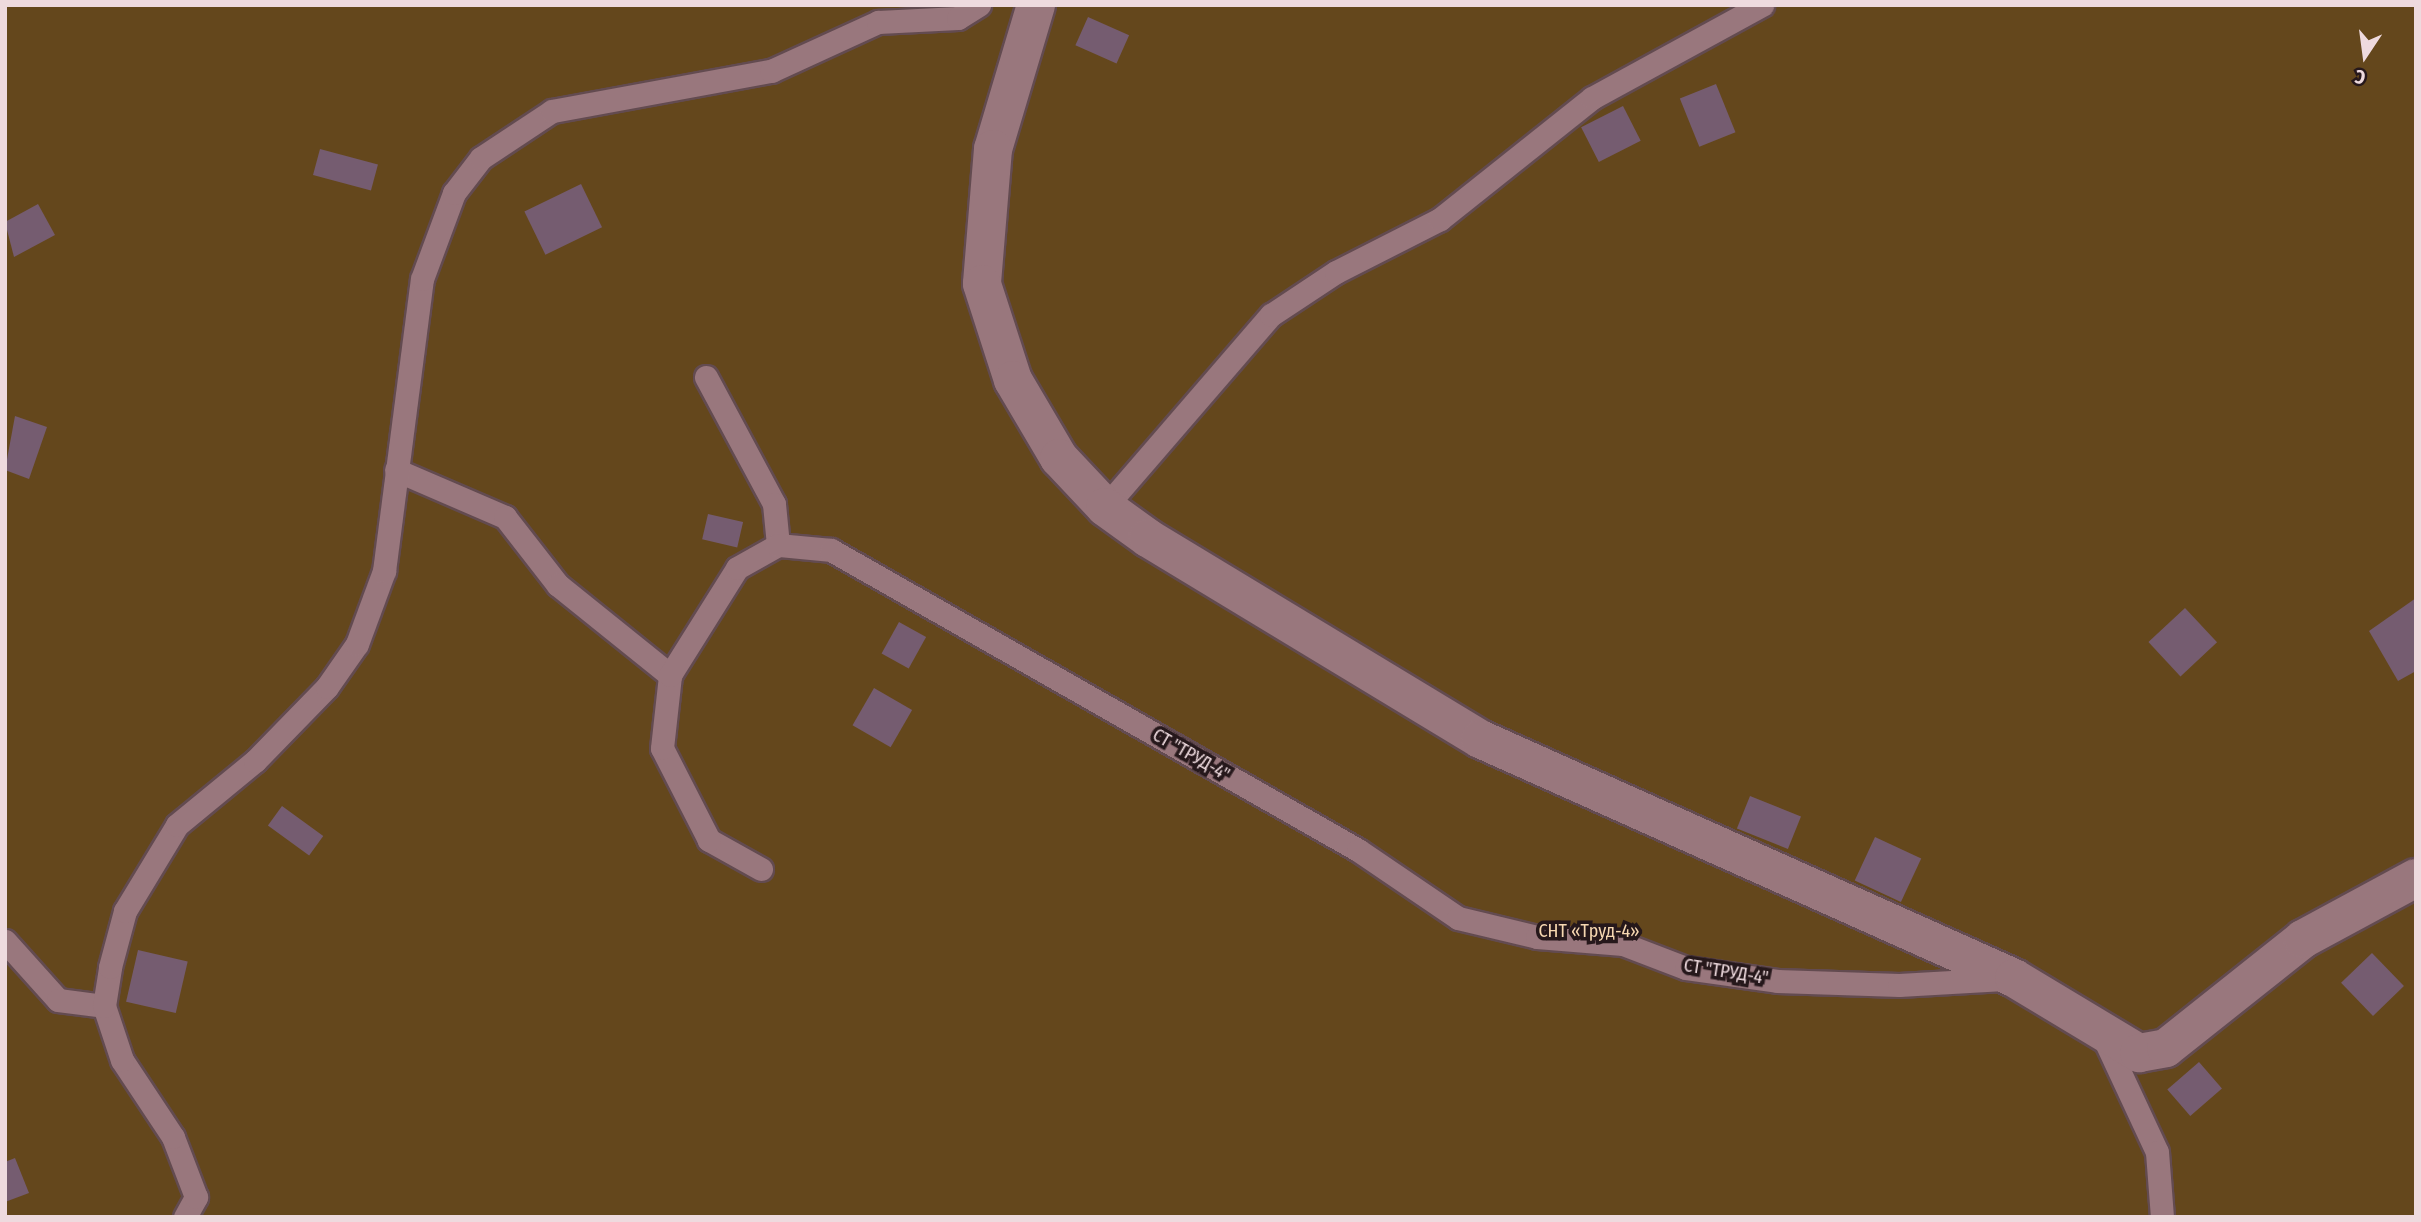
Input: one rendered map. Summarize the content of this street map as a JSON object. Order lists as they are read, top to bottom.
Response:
{
  "streets": {
    "lane": ["СТ \"ТРУД-4\""]
  },
  "parks": ["СНТ «Труд-4»"],
  "north": "bottom"
}
